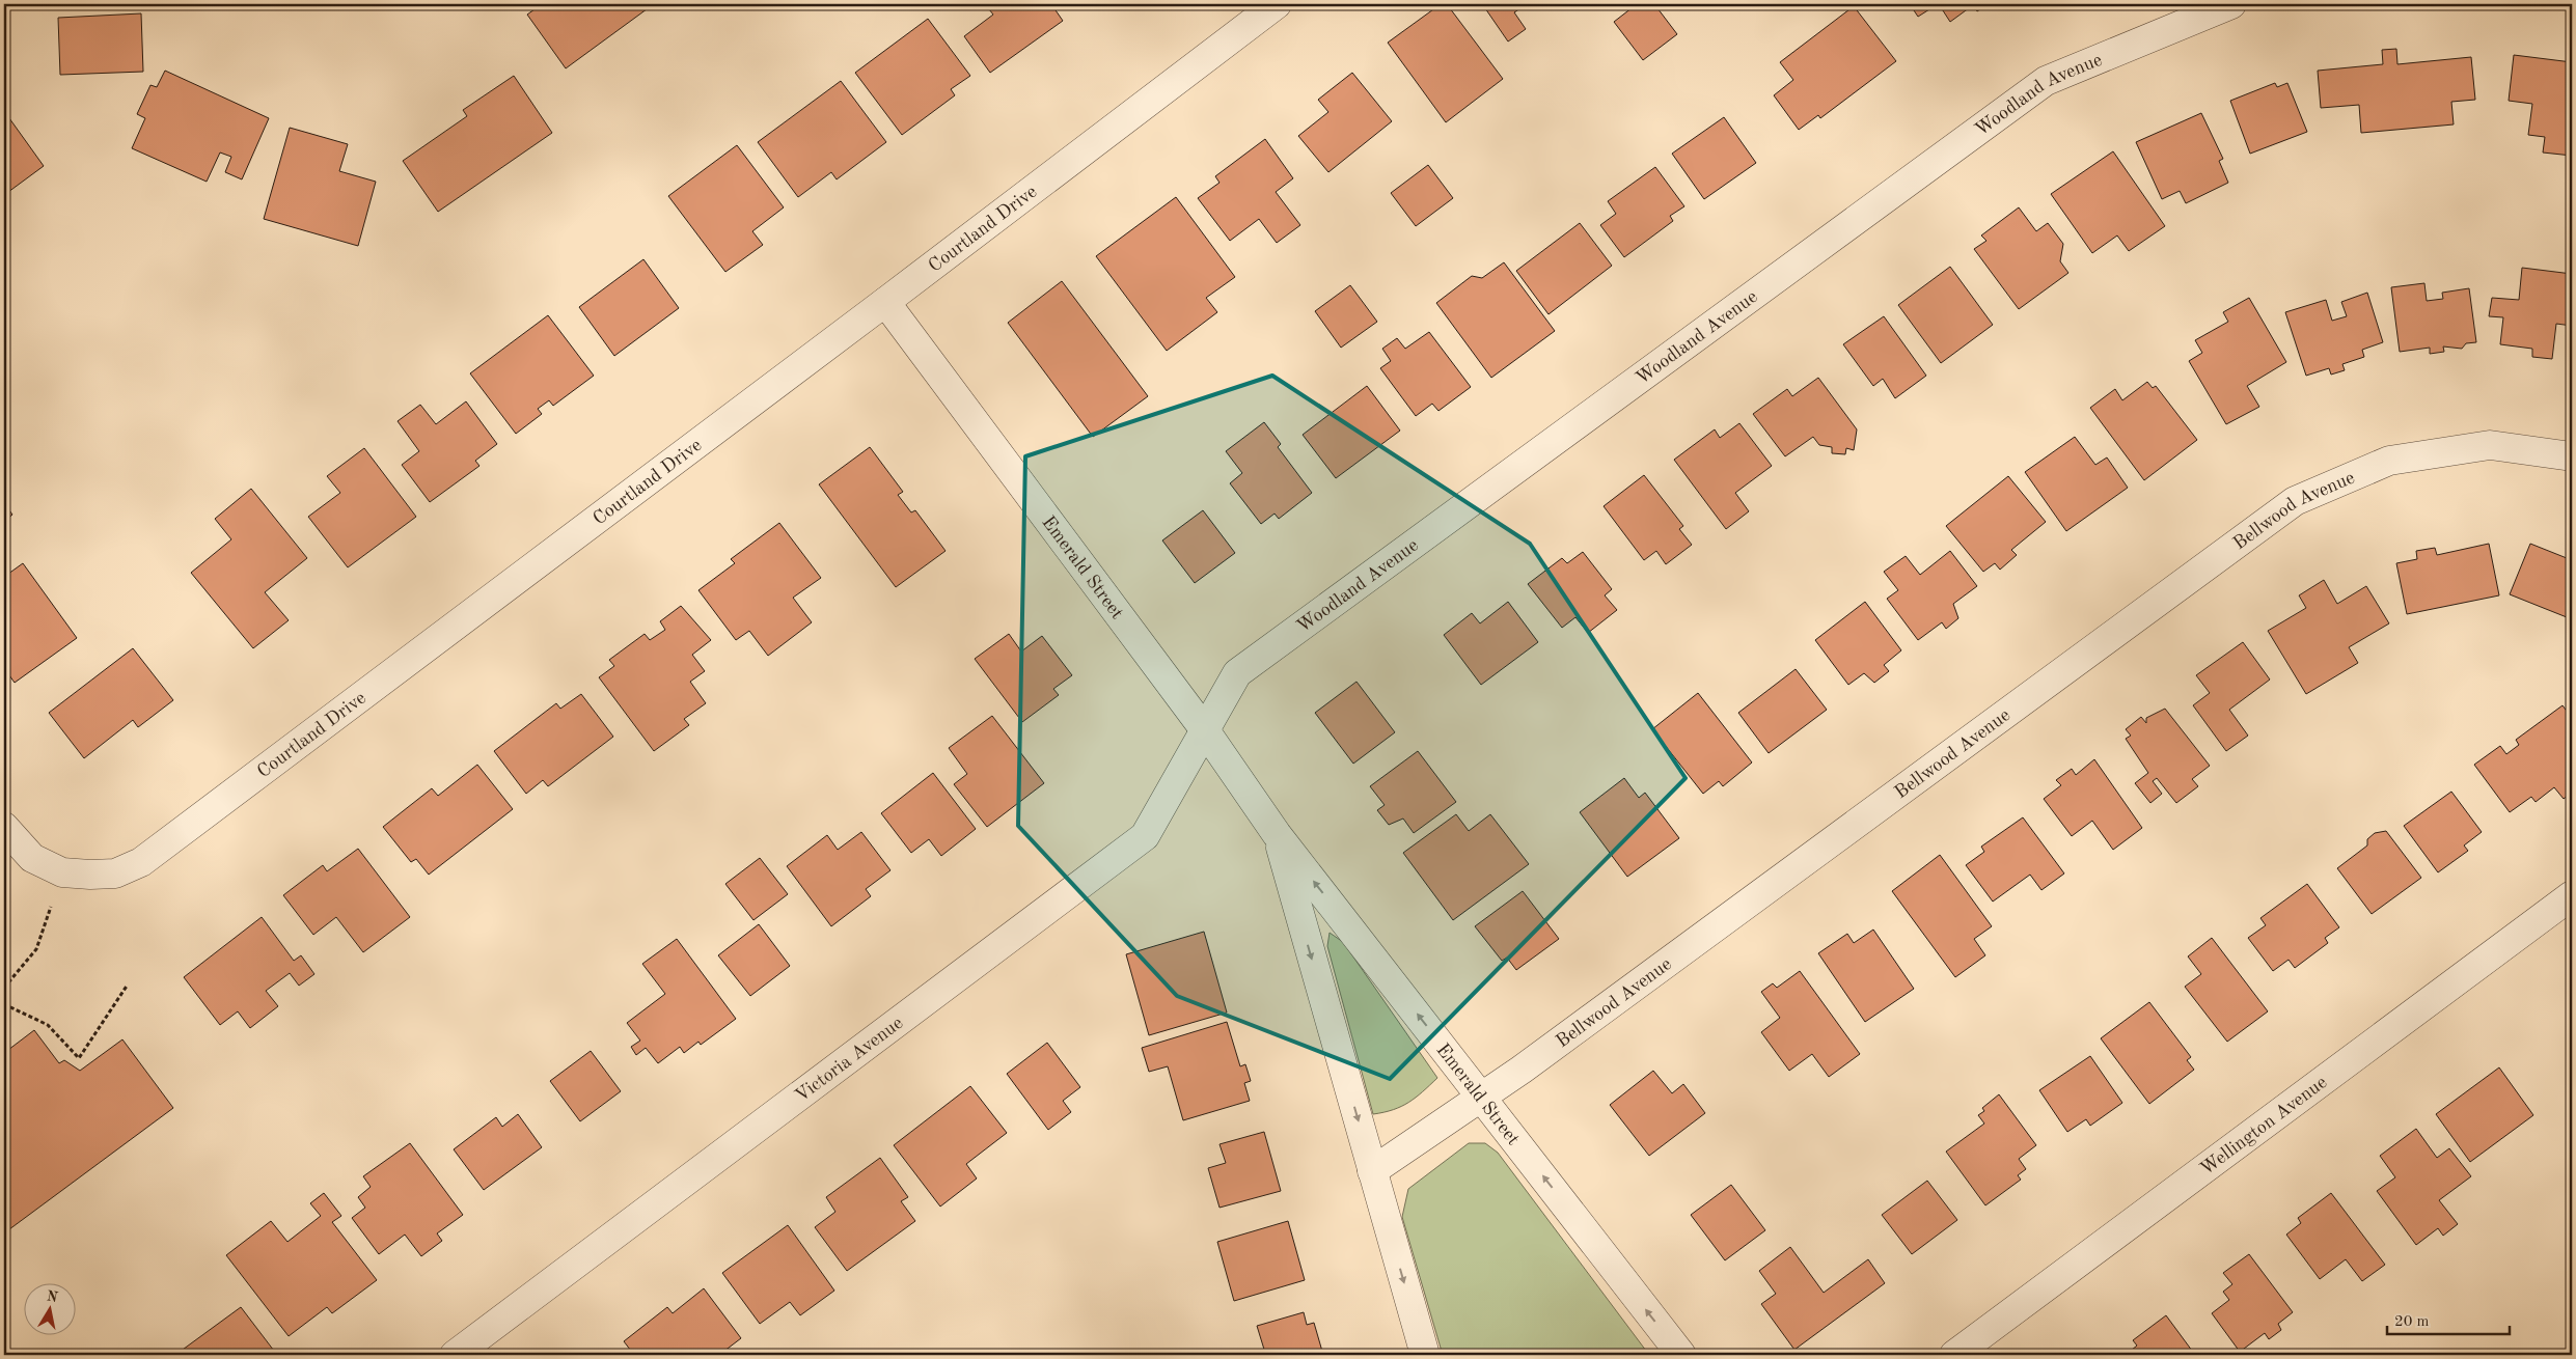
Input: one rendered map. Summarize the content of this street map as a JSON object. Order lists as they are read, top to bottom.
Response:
{
  "streets": {
    "street": [
      "Woodland Avenue",
      "Courtland Drive",
      "Bellwood Avenue",
      "Emerald Street",
      "Victoria Avenue",
      "Wellington Avenue"
    ]
  },
  "crossings": [
    ["Woodland Avenue", "Emerald Street"],
    ["Woodland Avenue", "Victoria Avenue"],
    ["Courtland Drive", "Emerald Street"],
    ["Bellwood Avenue", "Emerald Street"],
    ["Emerald Street", "Victoria Avenue"]
  ],
  "scale_bar": "20 m",
  "north": "top"
}
